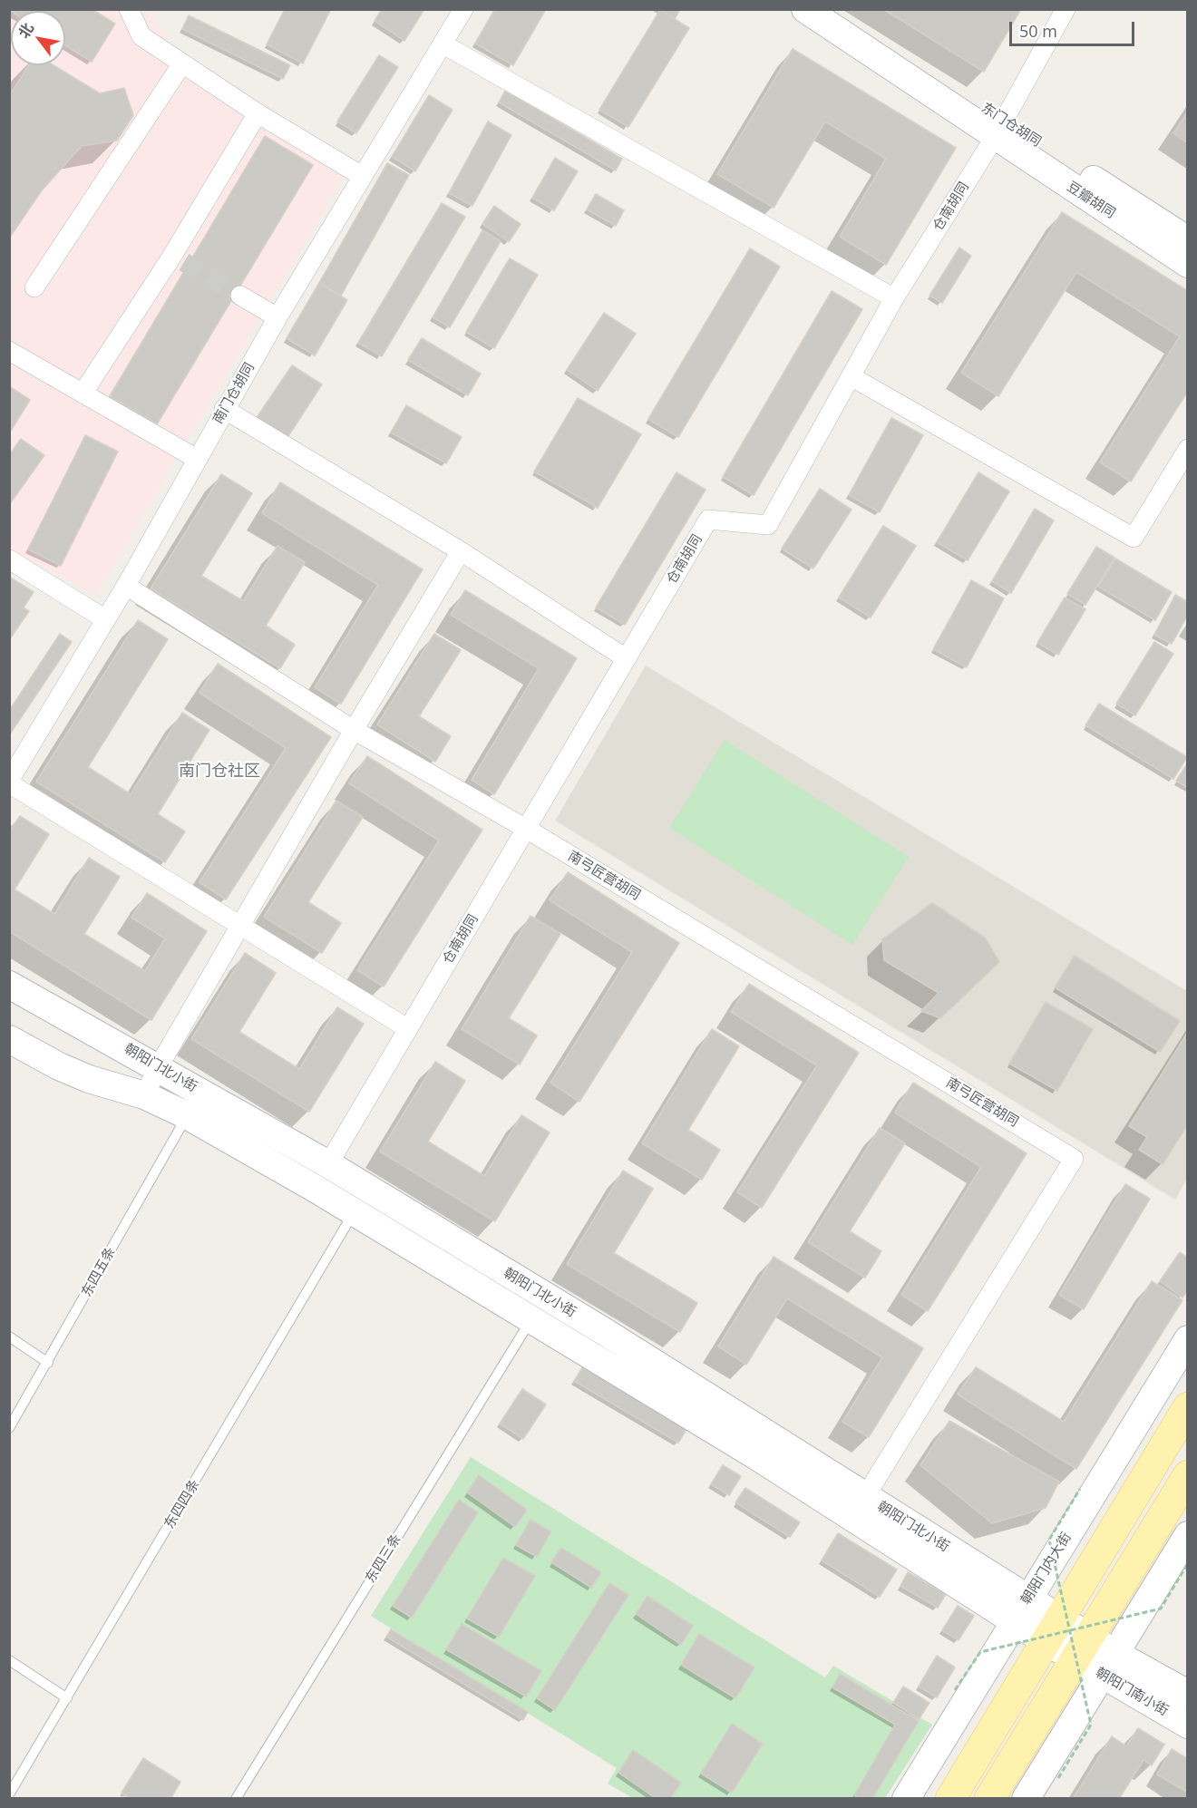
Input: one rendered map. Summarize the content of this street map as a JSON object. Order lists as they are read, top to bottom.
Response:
{
  "streets": {
    "main road": [
      "东门仓胡同",
      "豆瓣胡同",
      "朝阳门北小街",
      "朝阳门内大街",
      "朝阳门南小街"
    ],
    "street": ["仓南胡同", "南门仓胡同", "南弓匠营胡同"],
    "lane": ["东四五条", "东四四条", "东四三条"]
  },
  "crossings": [
    ["东门仓胡同", "豆瓣胡同"],
    ["东门仓胡同", "仓南胡同"],
    ["豆瓣胡同", "仓南胡同"],
    ["仓南胡同", "南弓匠营胡同"],
    ["仓南胡同", "朝阳门北小街"],
    ["南弓匠营胡同", "朝阳门北小街"],
    ["朝阳门北小街", "东四五条"],
    ["朝阳门北小街", "东四四条"],
    ["朝阳门北小街", "东四三条"],
    ["朝阳门北小街", "朝阳门内大街"],
    ["朝阳门北小街", "朝阳门南小街"]
  ],
  "districts": ["南门仓社区"],
  "scale_bar": "50 m",
  "north": "top left"
}
